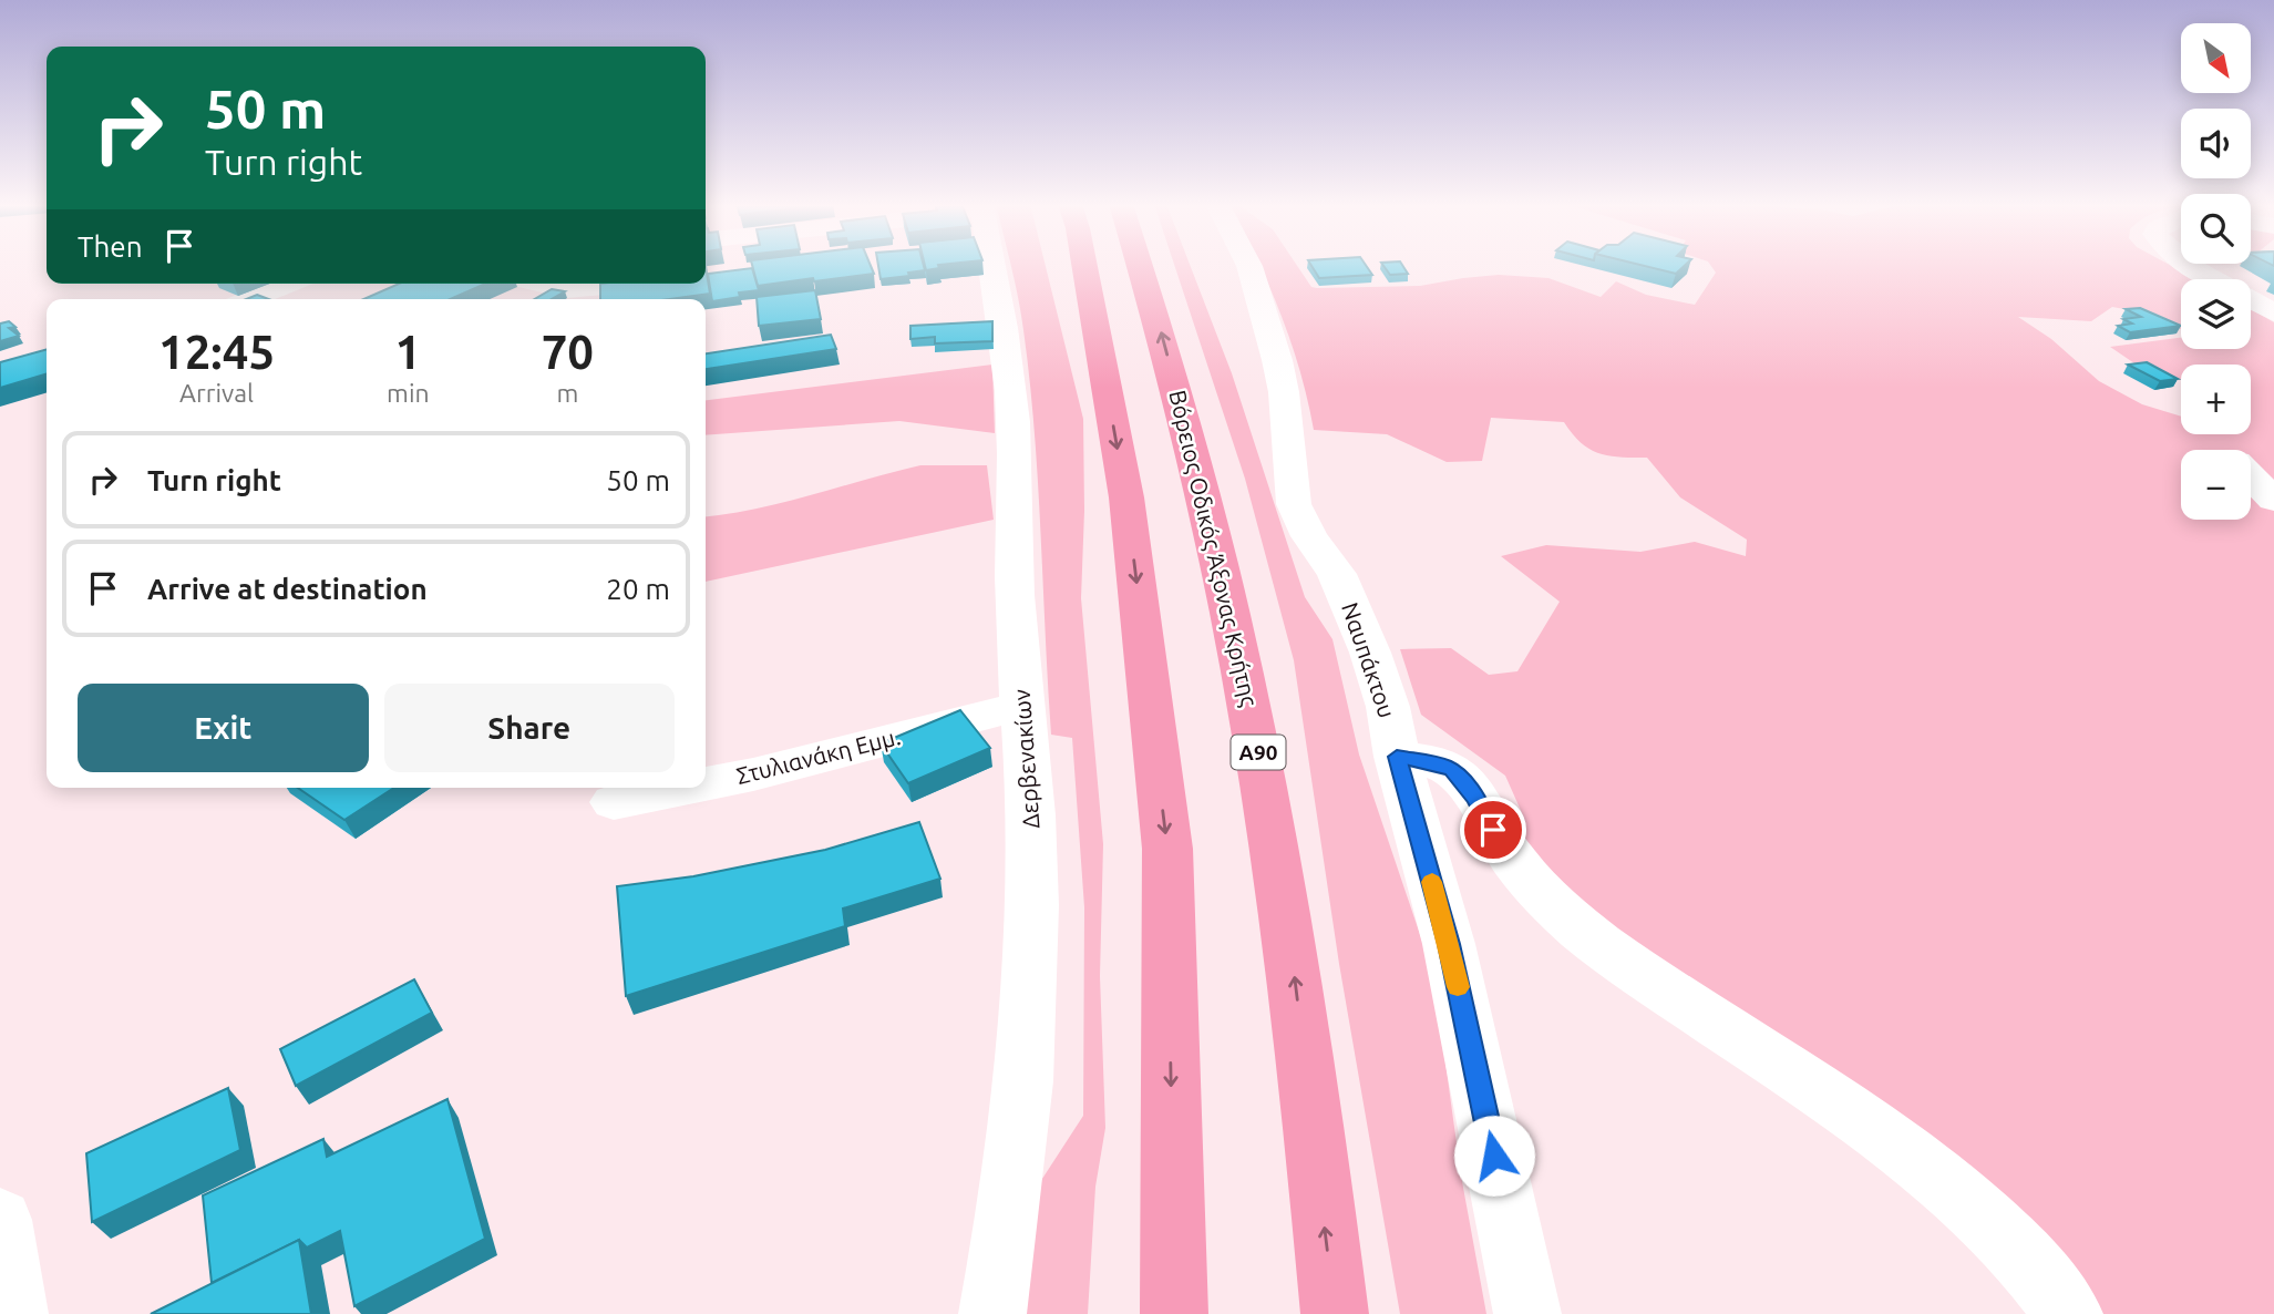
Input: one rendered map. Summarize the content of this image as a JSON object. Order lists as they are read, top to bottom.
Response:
{
  "streets": {
    "highway": ["Βόρειος Οδικός Άξονας Κρήτης", "Α90"],
    "street": ["Ναυπάκτου", "Στυλιανάκη Εμμ.", "Δερβενακίων"]
  },
  "crossings": [
    ["Στυλιανάκη Εμμ.", "Δερβενακίων"]
  ],
  "north": "bottom right",
  "page": {
    "map_buttons": ["+", "−"],
    "turn": ["50 m", "Turn right"],
    "then": "Then",
    "eta": [
      "12:45",
      "Arrival",
      "1",
      "min",
      "70",
      "m"
    ],
    "list": [
      {
        "name": "Turn right",
        "value": "50 m"
      },
      {
        "name": "Arrive at destination",
        "value": "20 m"
      }
    ],
    "buttons": ["Exit", "Share"]
  }
}
